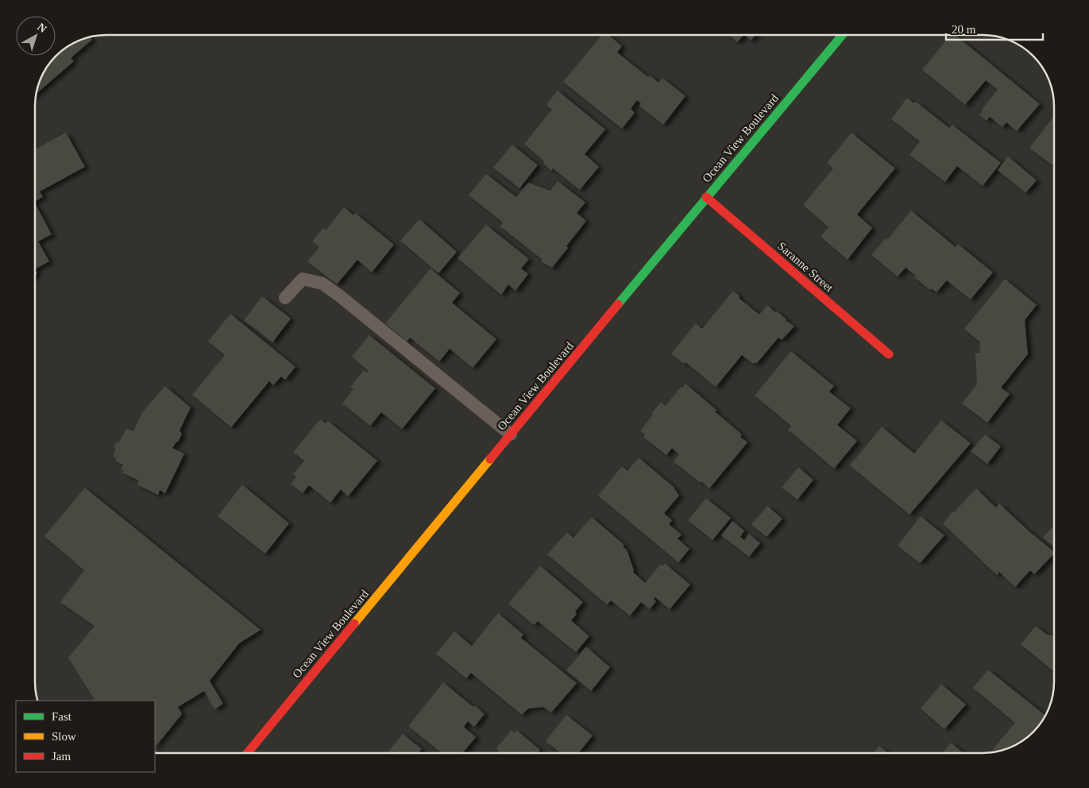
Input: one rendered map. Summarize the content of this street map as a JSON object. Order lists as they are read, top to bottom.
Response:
{
  "streets": {
    "street": ["Ocean View Boulevard", "Saranne Street"]
  },
  "crossings": [
    ["Ocean View Boulevard", "Saranne Street"]
  ],
  "legend": ["Fast", "Slow", "Jam"],
  "scale_bar": "20 m",
  "north": "top right"
}
